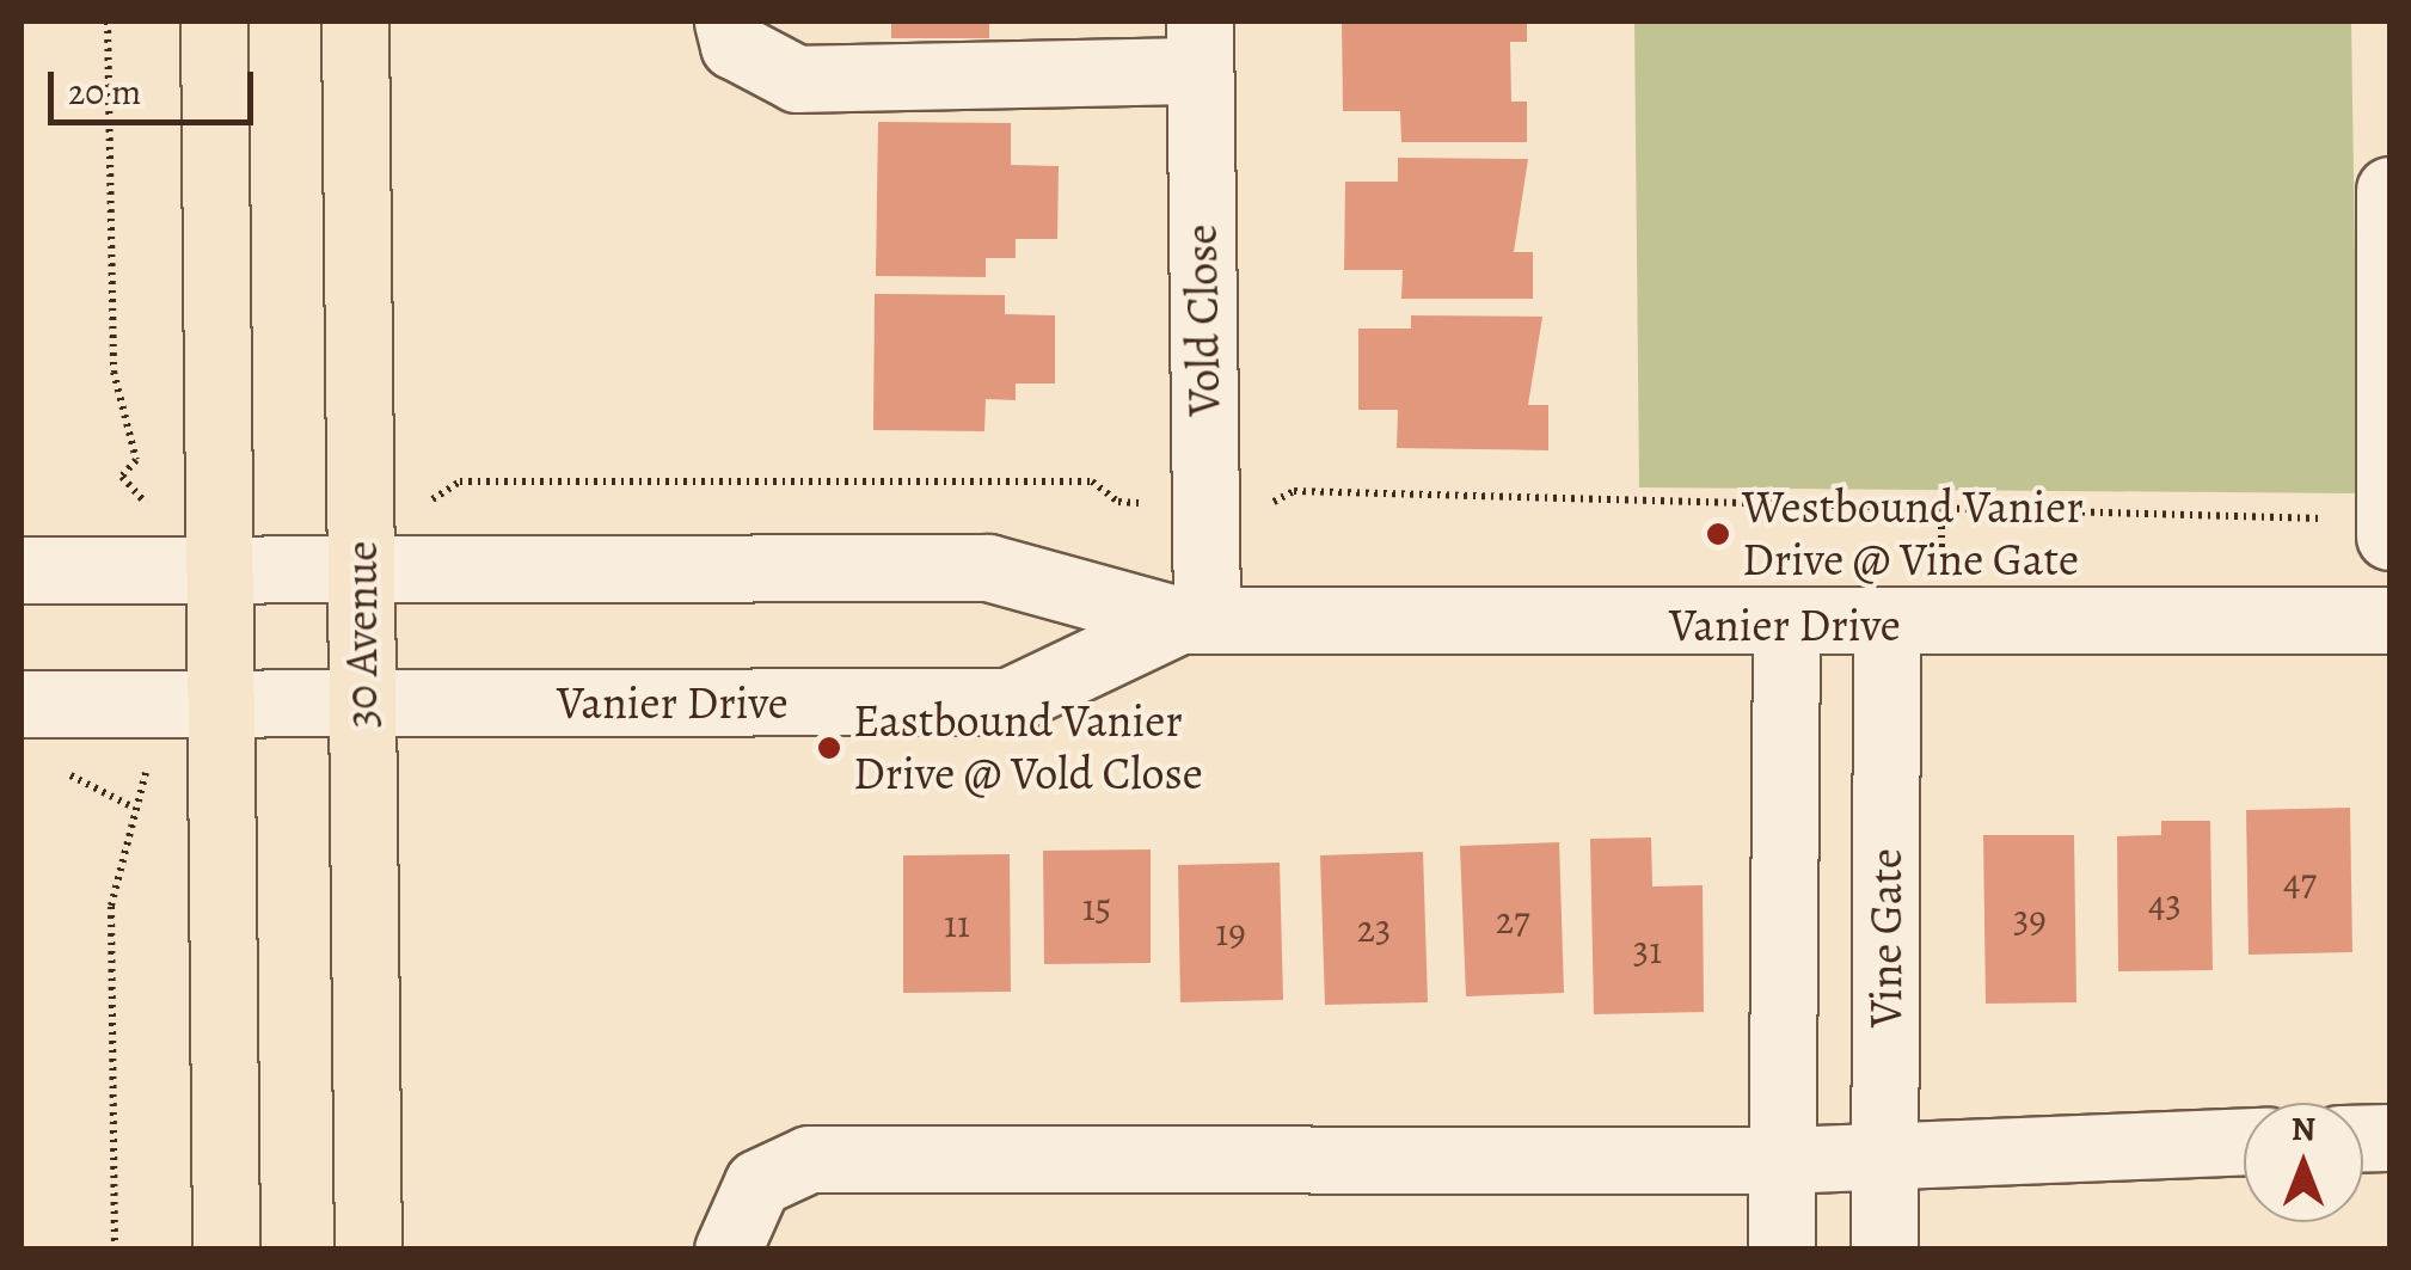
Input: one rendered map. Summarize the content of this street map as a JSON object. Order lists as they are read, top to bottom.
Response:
{
  "streets": {
    "main road": ["30 Avenue"],
    "street": ["Vold Close", "Vanier Drive", "Vine Gate"]
  },
  "crossings": [
    ["Vold Close", "Vanier Drive"],
    ["Vanier Drive", "30 Avenue"],
    ["Vanier Drive", "Vine Gate"]
  ],
  "places": ["Westbound Vanier Drive @ Vine Gate", "Eastbound Vanier Drive @ Vold Close"],
  "house_numbers": [
    "47",
    "43",
    "15",
    "39",
    "27",
    "11",
    "23",
    "19",
    "31"
  ],
  "scale_bar": "20 m",
  "north": "top"
}
